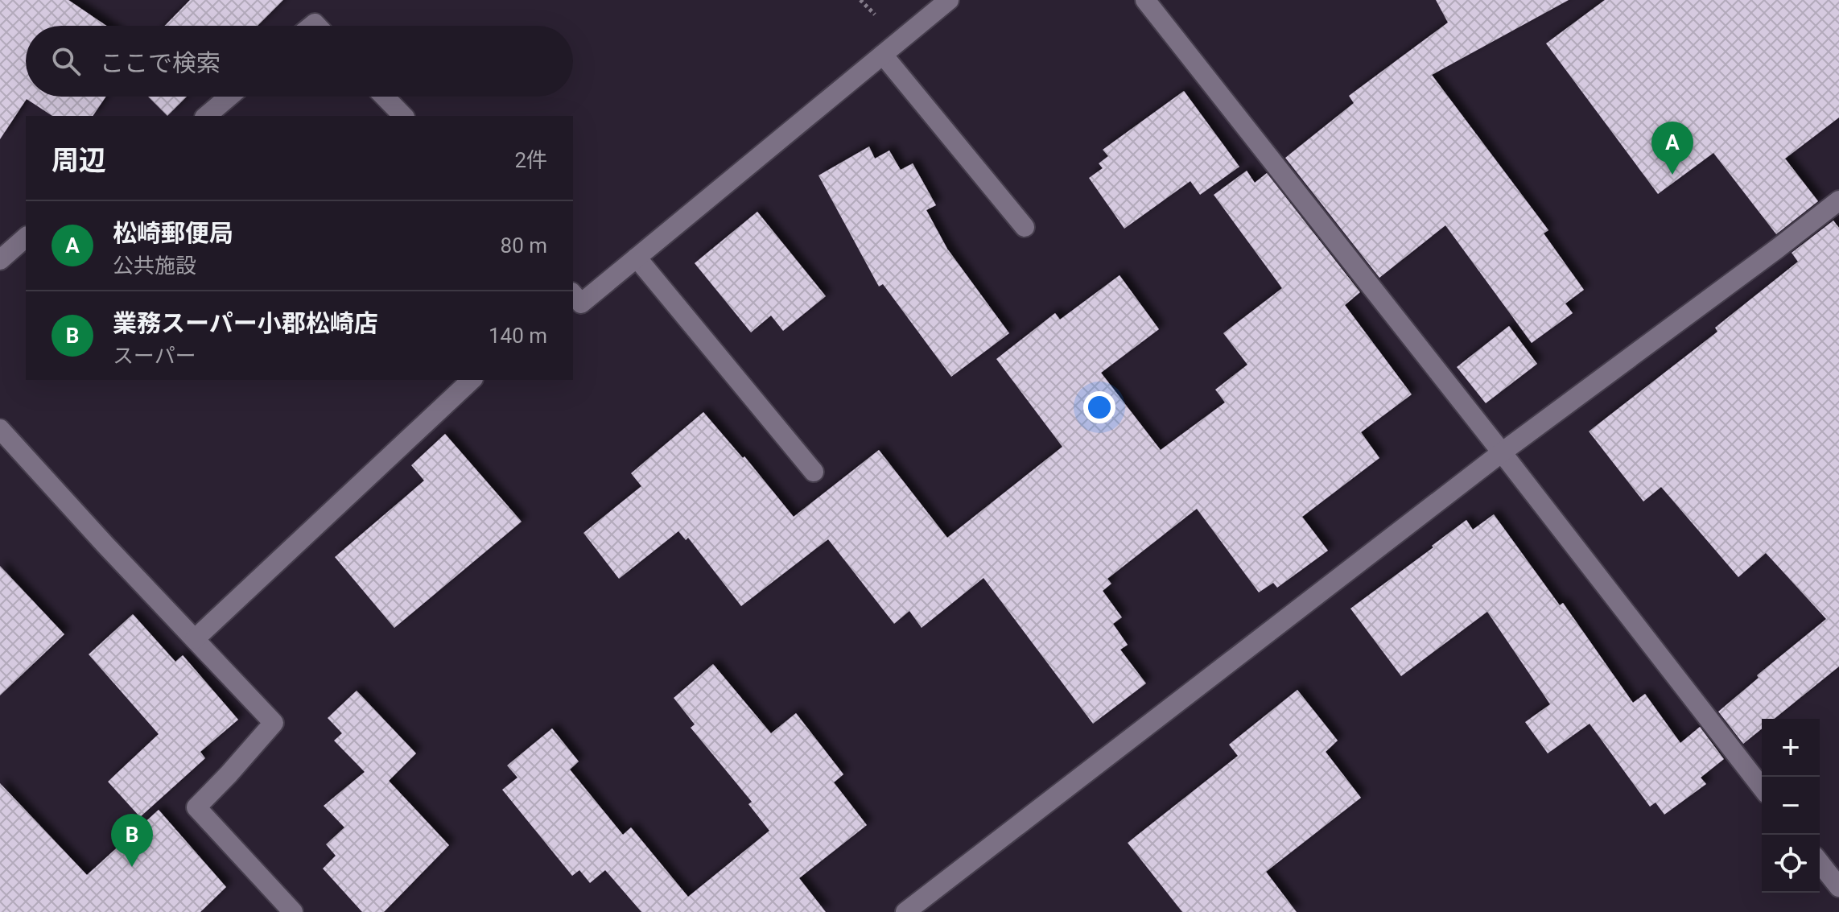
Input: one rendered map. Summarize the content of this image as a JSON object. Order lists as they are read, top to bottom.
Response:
{
  "page": {
    "search": "ここで検索",
    "heading": ["周辺", "2件"],
    "pins": ["A", "B"],
    "list": [
      {
        "mark": "A",
        "name": "松崎郵便局",
        "note": "公共施設",
        "value": "80 m"
      },
      {
        "mark": "B",
        "name": "業務スーパー小郡松崎店",
        "note": "スーパー",
        "value": "140 m"
      }
    ],
    "map_buttons": ["+", "−"]
  }
}
